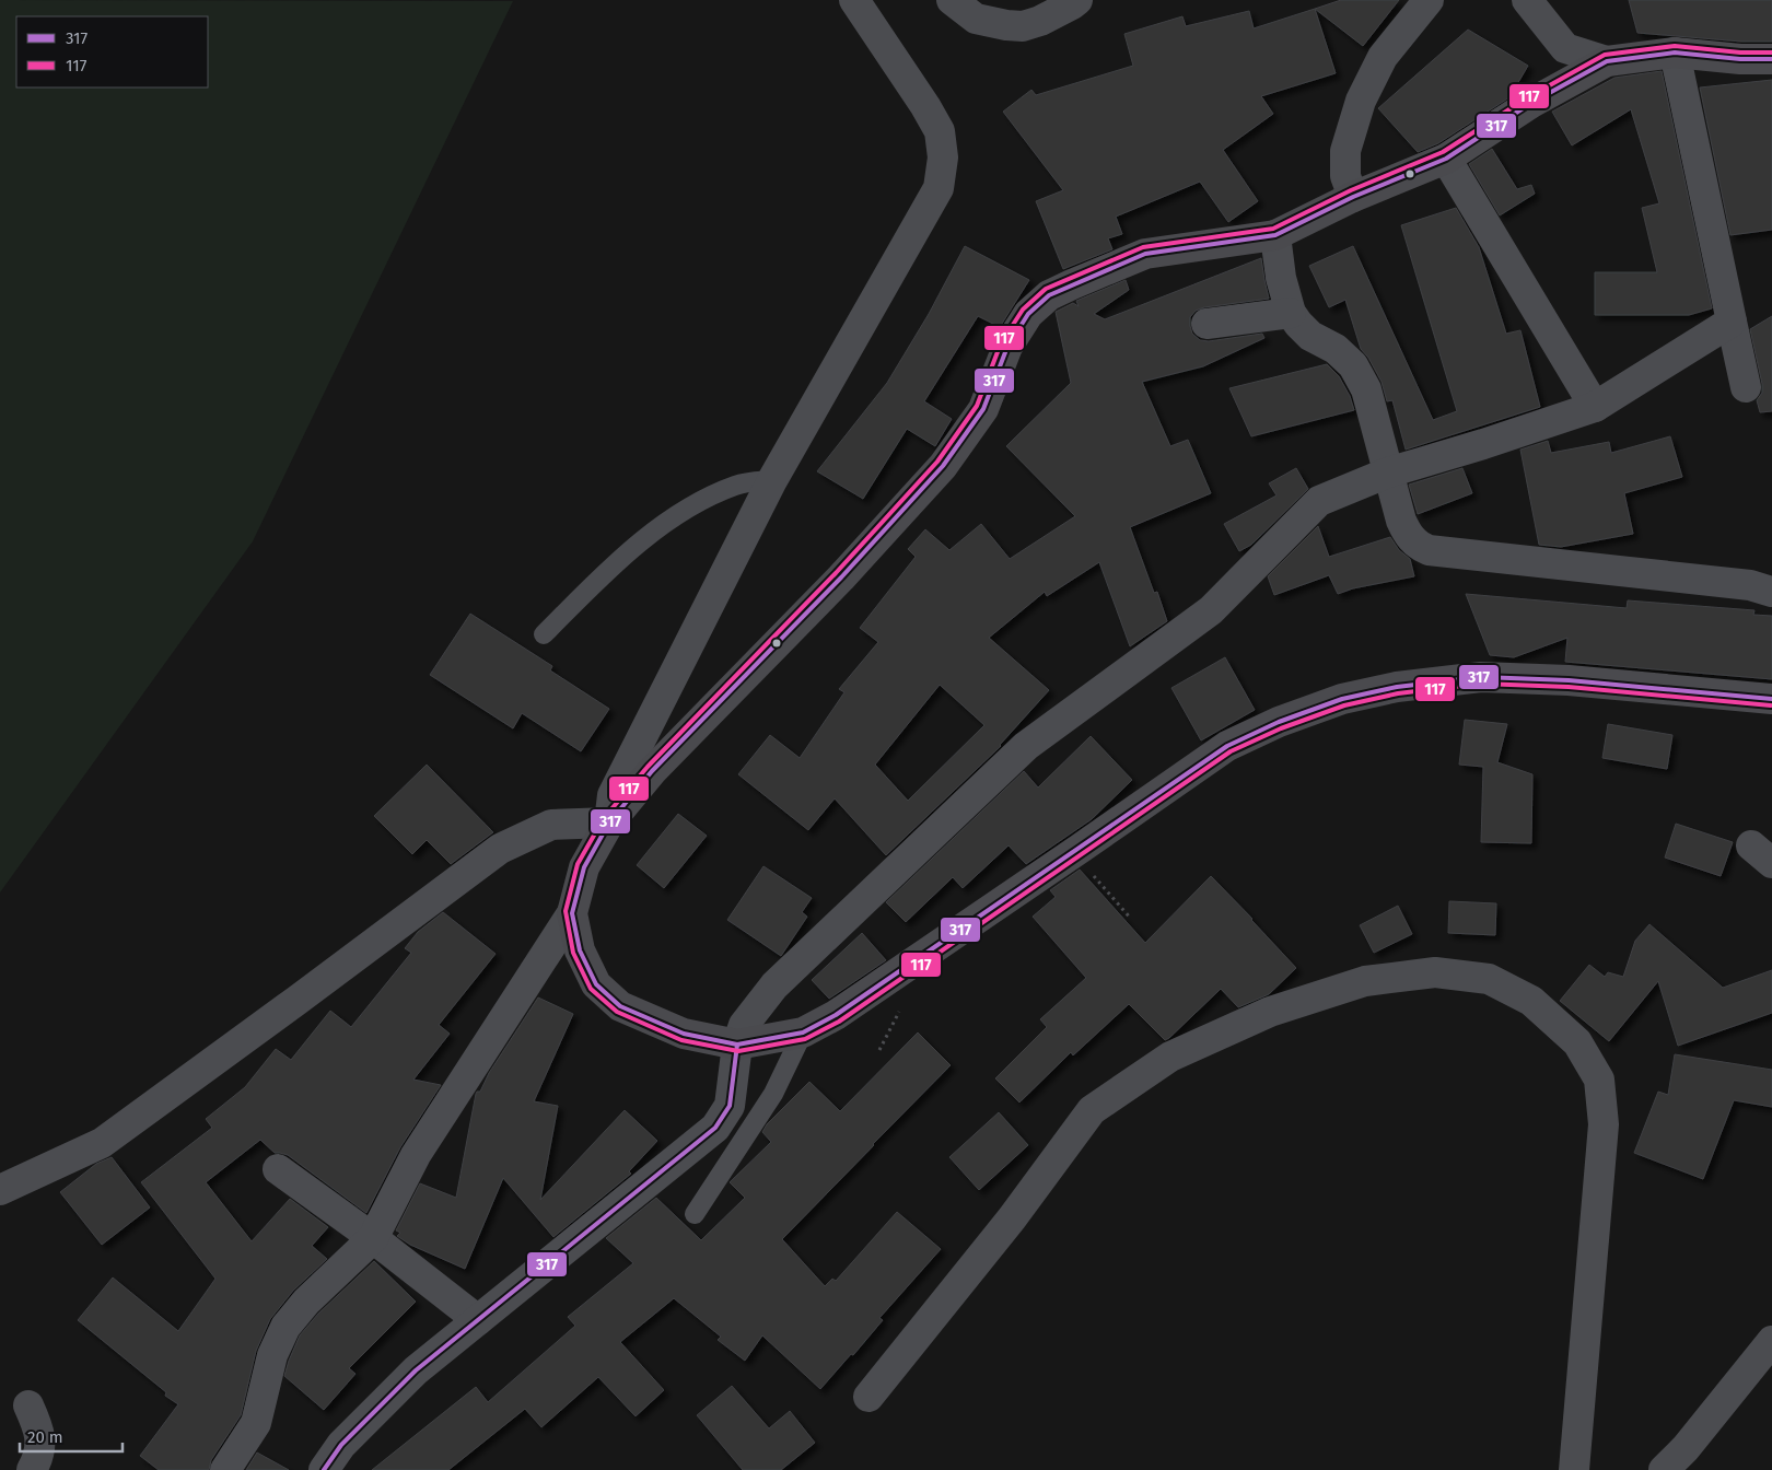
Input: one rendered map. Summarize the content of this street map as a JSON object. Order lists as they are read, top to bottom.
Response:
{
  "lines": ["transit line 117", "transit line 317"],
  "legend": ["317", "117"],
  "scale_bar": "20 m"
}
